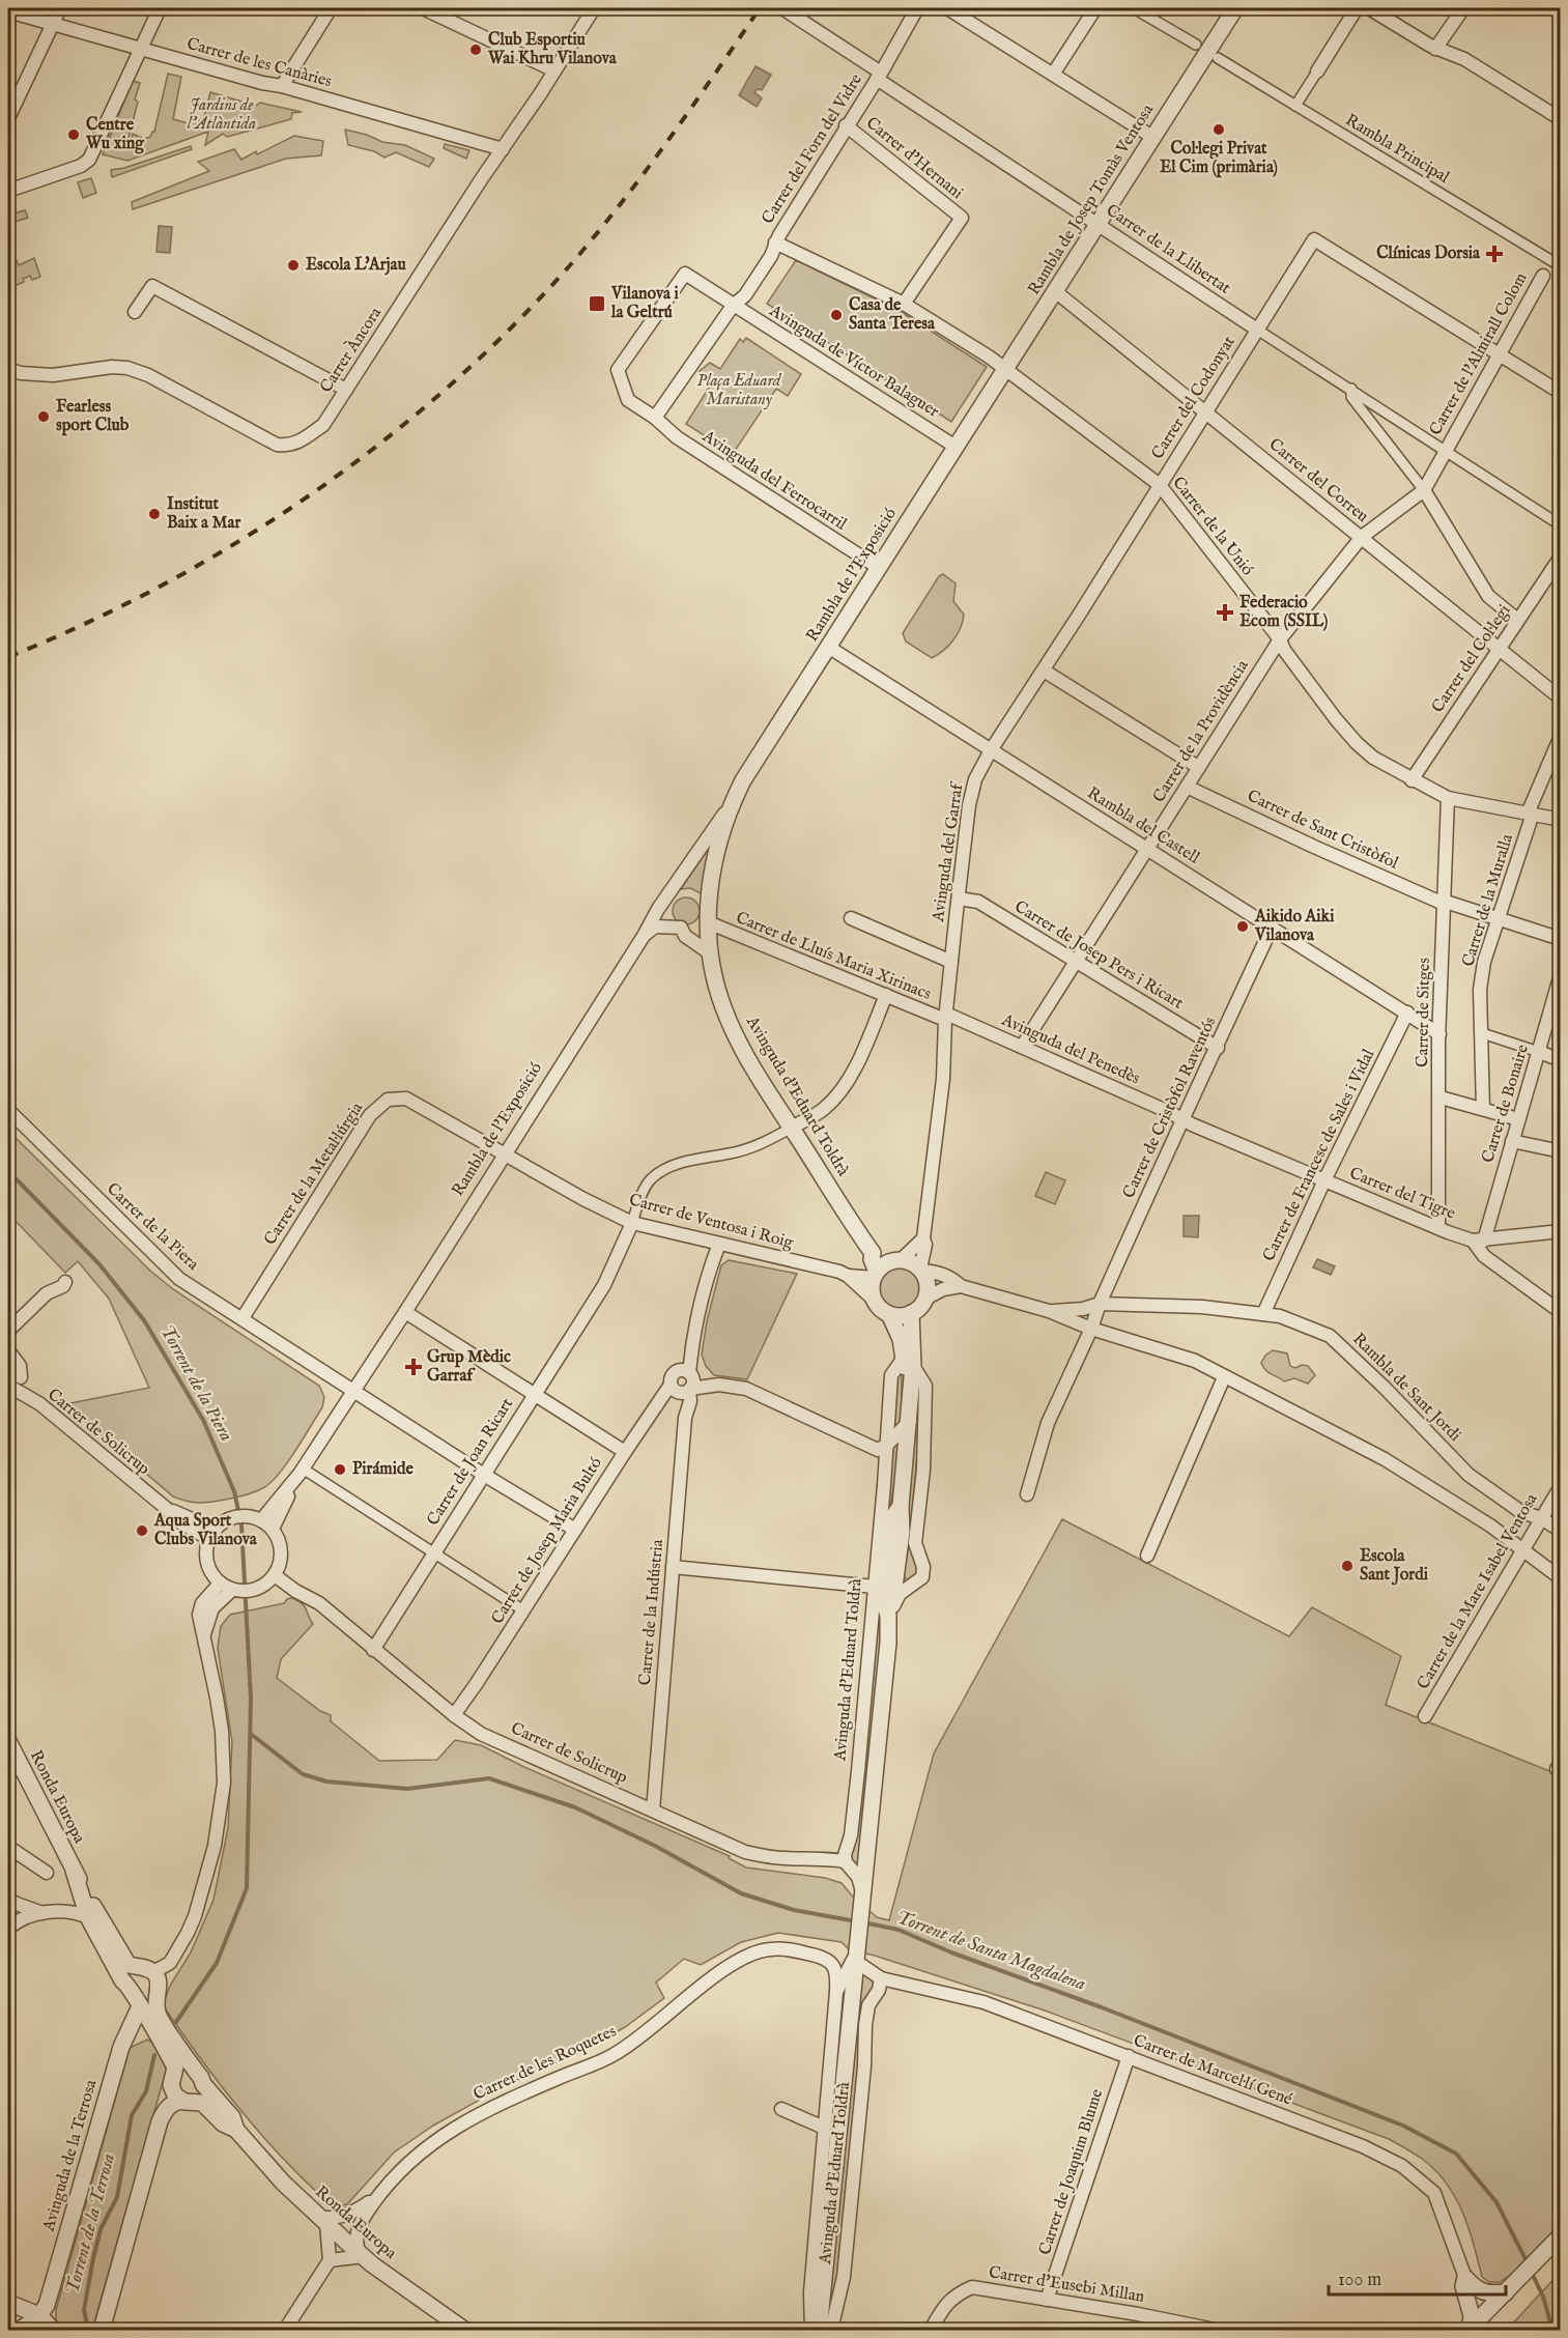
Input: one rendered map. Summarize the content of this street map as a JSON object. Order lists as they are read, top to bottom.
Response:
{
  "streets": {
    "street": [
      "Carrer de les Canàries",
      "Carrer del Forn del Vidre",
      "Rambla Principal",
      "Carrer d'Hernani",
      "Rambla de Josep Tomàs Ventosa",
      "Carrer de la Llibertat",
      "Carrer Àncora",
      "Carrer de l'Almirall Colom",
      "Avinguda de Víctor Balaguer",
      "Carrer del Codonyat",
      "Avinguda del Ferrocarril",
      "Carrer del Correu",
      "Carrer de la Unió",
      "Rambla de l'Exposició",
      "Carrer del Col·legi",
      "Carrer de la Providència",
      "Rambla del Castell",
      "Carrer de Sant Cristòfol",
      "Avinguda del Garraf",
      "Carrer de la Muralla",
      "Carrer de Josep Pers i Ricart",
      "Carrer de Lluís Maria Xirinacs",
      "Carrer de Sitges",
      "Avinguda del Penedès",
      "Avinguda d'Eduard Toldrà",
      "Carrer de Bonaire",
      "Carrer de Cristòfol Raventós",
      "Carrer de Francesc de Sales i Vidal",
      "Carrer de la Metal·lúrgia",
      "Carrer del Tigre",
      "Carrer de Ventosa i Roig",
      "Carrer de la Piera",
      "Rambla de Sant Jordi",
      "Carrer de Solicrup",
      "Carrer de Joan Ricart",
      "Carrer de Josep Maria Bultó",
      "Carrer de la Mare Isabel Ventosa",
      "Carrer de la Indústria",
      "Ronda Europa",
      "Carrer de les Roquetes",
      "Carrer de Marcel·lí Gené",
      "Avinguda de la Terrosa",
      "Carrer de Joaquim Blume",
      "Carrer d'Eusebi Millan"
    ]
  },
  "crossings": [
    ["Carrer de les Canàries", "Carrer Àncora"],
    ["Carrer del Forn del Vidre", "Carrer d'Hernani"],
    ["Carrer del Forn del Vidre", "Carrer de la Llibertat"],
    ["Carrer del Forn del Vidre", "Avinguda de Víctor Balaguer"],
    ["Carrer del Forn del Vidre", "Carrer de la Unió"],
    ["Rambla Principal", "Rambla de Josep Tomàs Ventosa"],
    ["Carrer d'Hernani", "Carrer de la Unió"],
    ["Rambla de Josep Tomàs Ventosa", "Carrer de la Llibertat"],
    ["Rambla de Josep Tomàs Ventosa", "Carrer del Correu"],
    ["Rambla de Josep Tomàs Ventosa", "Carrer de la Unió"],
    ["Rambla de Josep Tomàs Ventosa", "Rambla de l'Exposició"],
    ["Carrer de la Llibertat", "Carrer de l'Almirall Colom"],
    ["Carrer de la Llibertat", "Carrer del Codonyat"],
    ["Carrer de l'Almirall Colom", "Carrer del Codonyat"],
    ["Carrer de l'Almirall Colom", "Carrer de la Providència"],
    ["Avinguda de Víctor Balaguer", "Rambla de l'Exposició"],
    ["Carrer del Codonyat", "Carrer del Correu"],
    ["Carrer del Codonyat", "Carrer de la Unió"],
    ["Carrer del Codonyat", "Avinguda del Garraf"],
    ["Avinguda del Ferrocarril", "Rambla de l'Exposició"],
    ["Carrer del Correu", "Carrer del Col·legi"],
    ["Carrer del Correu", "Carrer de la Providència"],
    ["Carrer de la Unió", "Rambla de l'Exposició"],
    ["Carrer de la Unió", "Carrer del Col·legi"],
    ["Carrer de la Unió", "Carrer de la Providència"],
    ["Carrer de la Unió", "Avinguda del Garraf"],
    ["Carrer de la Unió", "Carrer de la Muralla"],
    ["Carrer de la Unió", "Carrer de Sitges"],
    ["Rambla de l'Exposició", "Rambla del Castell"],
    ["Rambla de l'Exposició", "Carrer de Lluís Maria Xirinacs"],
    ["Rambla de l'Exposició", "Avinguda d'Eduard Toldrà"],
    ["Rambla de l'Exposició", "Carrer de la Metal·lúrgia"],
    ["Rambla de l'Exposició", "Carrer de Ventosa i Roig"],
    ["Rambla de l'Exposició", "Carrer de la Piera"],
    ["Rambla de l'Exposició", "Carrer de Solicrup"],
    ["Carrer de la Providència", "Rambla del Castell"],
    ["Carrer de la Providència", "Carrer de Sant Cristòfol"],
    ["Carrer de la Providència", "Carrer de Josep Pers i Ricart"],
    ["Carrer de la Providència", "Avinguda del Penedès"],
    ["Rambla del Castell", "Avinguda del Garraf"],
    ["Rambla del Castell", "Carrer de Sitges"],
    ["Rambla del Castell", "Carrer de Cristòfol Raventós"],
    ["Rambla del Castell", "Carrer de Francesc de Sales i Vidal"],
    ["Carrer de Sant Cristòfol", "Carrer de la Muralla"],
    ["Carrer de Sant Cristòfol", "Carrer de Sitges"],
    ["Avinguda del Garraf", "Carrer de Josep Pers i Ricart"],
    ["Avinguda del Garraf", "Carrer de Lluís Maria Xirinacs"],
    ["Avinguda del Garraf", "Avinguda del Penedès"],
    ["Avinguda del Garraf", "Avinguda d'Eduard Toldrà"],
    ["Avinguda del Garraf", "Carrer de Ventosa i Roig"],
    ["Avinguda del Garraf", "Rambla de Sant Jordi"],
    ["Carrer de Josep Pers i Ricart", "Carrer de Cristòfol Raventós"],
    ["Carrer de Lluís Maria Xirinacs", "Avinguda del Penedès"],
    ["Carrer de Lluís Maria Xirinacs", "Avinguda d'Eduard Toldrà"],
    ["Carrer de Lluís Maria Xirinacs", "Carrer de Joan Ricart"],
    ["Carrer de Sitges", "Carrer del Tigre"],
    ["Avinguda del Penedès", "Carrer de Cristòfol Raventós"],
    ["Avinguda del Penedès", "Carrer del Tigre"],
    ["Avinguda d'Eduard Toldrà", "Carrer de Ventosa i Roig"],
    ["Avinguda d'Eduard Toldrà", "Rambla de Sant Jordi"],
    ["Avinguda d'Eduard Toldrà", "Carrer de Solicrup"],
    ["Avinguda d'Eduard Toldrà", "Carrer de Joan Ricart"],
    ["Avinguda d'Eduard Toldrà", "Carrer de les Roquetes"],
    ["Avinguda d'Eduard Toldrà", "Carrer de Marcel·lí Gené"],
    ["Carrer de Bonaire", "Carrer del Tigre"],
    ["Carrer de Cristòfol Raventós", "Carrer del Tigre"],
    ["Carrer de Cristòfol Raventós", "Rambla de Sant Jordi"],
    ["Carrer de Francesc de Sales i Vidal", "Carrer del Tigre"],
    ["Carrer de Francesc de Sales i Vidal", "Rambla de Sant Jordi"],
    ["Carrer de la Metal·lúrgia", "Carrer de Ventosa i Roig"],
    ["Carrer de la Metal·lúrgia", "Carrer de la Piera"],
    ["Carrer de Ventosa i Roig", "Rambla de Sant Jordi"],
    ["Carrer de Ventosa i Roig", "Carrer de Joan Ricart"],
    ["Carrer de la Piera", "Carrer de Joan Ricart"],
    ["Carrer de la Piera", "Carrer de Josep Maria Bultó"],
    ["Rambla de Sant Jordi", "Carrer de la Mare Isabel Ventosa"],
    ["Carrer de Solicrup", "Carrer de Joan Ricart"],
    ["Carrer de Solicrup", "Carrer de Josep Maria Bultó"],
    ["Carrer de Solicrup", "Carrer de la Indústria"],
    ["Carrer de Josep Maria Bultó", "Carrer de la Indústria"],
    ["Ronda Europa", "Avinguda de la Terrosa"],
    ["Carrer de Marcel·lí Gené", "Carrer de Joaquim Blume"],
    ["Carrer de Joaquim Blume", "Carrer d'Eusebi Millan"]
  ],
  "water": ["Torrent de la Piera", "Torrent de Santa Magdalena", "Torrent de la Terrosa"],
  "parks": ["Jardins de l'Atlàntida", "Plaça Eduard Maristany"],
  "places": {
    "other": [
      "Club Esportiu Wai Khru Vilanova",
      "Col·legi Privat El Cim (primària)",
      "Centre Wu xing",
      "Escola L'Arjau",
      "Casa de Santa Teresa",
      "Fearless sport Club",
      "Institut Baix a Mar",
      "Aikido Aiki Vilanova",
      "Pirámide",
      "Aqua Sport Clubs Vilanova",
      "Escola Sant Jordi"
    ],
    "health": ["Clínicas Dorsia", "Federacio Ecom (SSIL)", "Grup Mèdic Garraf"],
    "transit": ["Vilanova i la Geltrú"]
  },
  "scale_bar": "100 m"
}
